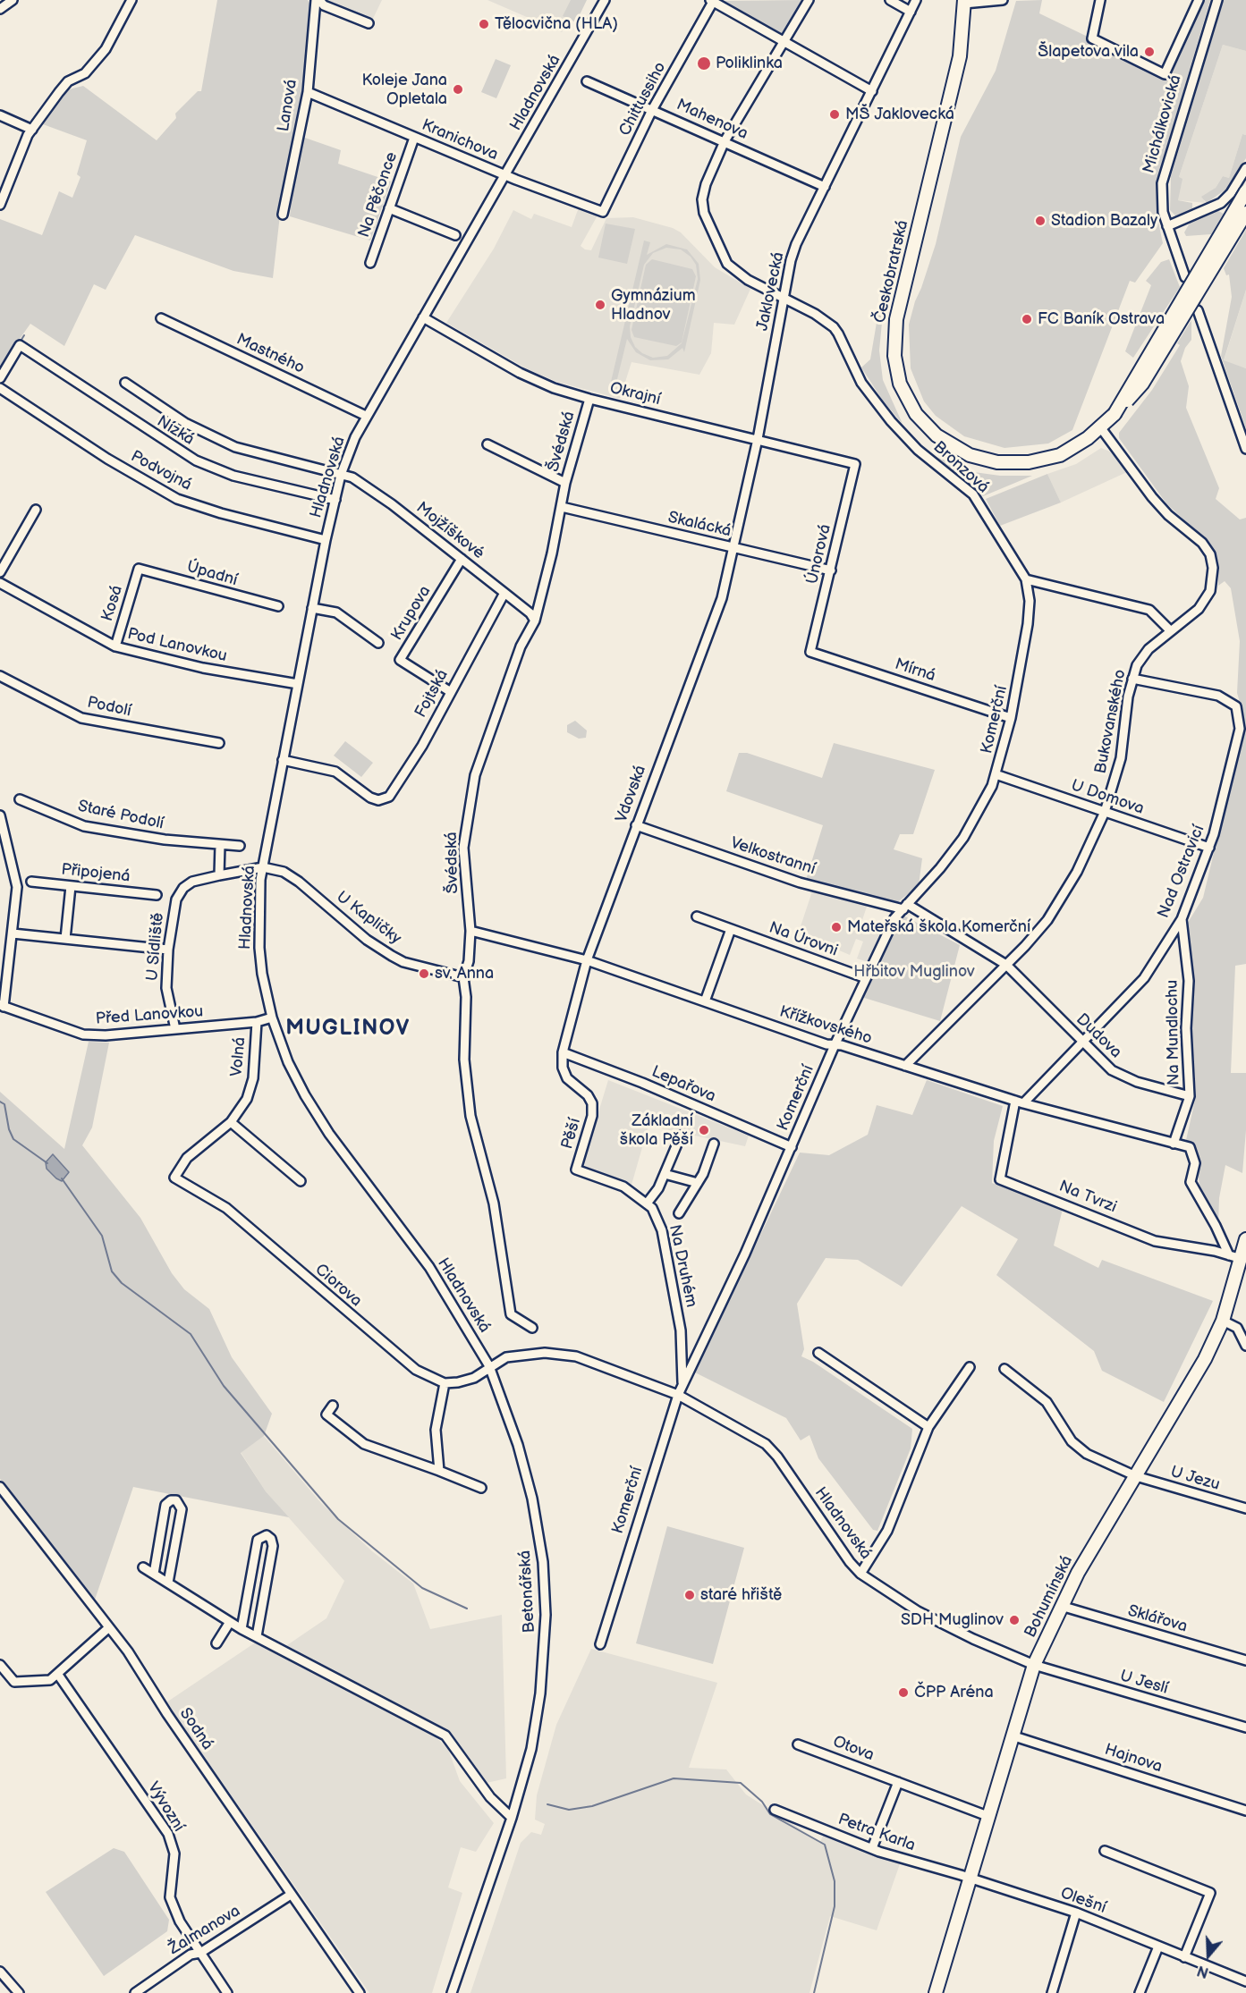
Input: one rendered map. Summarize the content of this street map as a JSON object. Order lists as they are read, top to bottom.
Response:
{
  "streets": {
    "street": [
      "Hladnovská",
      "Chittussiho",
      "Lanová",
      "Mahenova",
      "Michálkovická",
      "Kranichova",
      "Na Pěčonce",
      "Českobratrská",
      "Jaklovecká",
      "Mastného",
      "Okrajní",
      "Nízká",
      "Švédská",
      "Bronzová",
      "Podvojná",
      "Skalácká",
      "Mojžíškové",
      "Únorová",
      "Úpadní",
      "Kosá",
      "Krupova",
      "Pod Lanovkou",
      "Mírná",
      "Fojtská",
      "Podolí",
      "Komerční",
      "Bukovanského",
      "Vdovská",
      "U Domova",
      "Staré Podolí",
      "Velkostranní",
      "Nad Ostravicí",
      "Připojená",
      "U Kapličky",
      "Na Úrovni",
      "U Sídliště",
      "Před Lanovkou",
      "Křížkovského",
      "Na Mundlochu",
      "Dudova",
      "Volná",
      "Lepařova",
      "Pěší",
      "Na Tvrzi",
      "Na Druhém",
      "Ciorova",
      "U Jezu",
      "Betonářská",
      "Bohumínská",
      "Sklářova",
      "U Jeslí",
      "Sodná",
      "Otova",
      "Hajnova",
      "Vývozní",
      "Petra Karla",
      "Olešní",
      "Žalmanova"
    ]
  },
  "crossings": [
    ["Hladnovská", "Kranichova"],
    ["Hladnovská", "Mastného"],
    ["Hladnovská", "Okrajní"],
    ["Hladnovská", "Nízká"],
    ["Hladnovská", "Podvojná"],
    ["Hladnovská", "Mojžíškové"],
    ["Hladnovská", "Krupova"],
    ["Hladnovská", "Pod Lanovkou"],
    ["Hladnovská", "Fojtská"],
    ["Hladnovská", "Komerční"],
    ["Hladnovská", "U Kapličky"],
    ["Hladnovská", "U Sídliště"],
    ["Hladnovská", "Před Lanovkou"],
    ["Hladnovská", "Betonářská"],
    ["Hladnovská", "Bohumínská"],
    ["Hladnovská", "U Jeslí"],
    ["Chittussiho", "Mahenova"],
    ["Chittussiho", "Kranichova"],
    ["Lanová", "Kranichova"],
    ["Mahenova", "Jaklovecká"],
    ["Mahenova", "Bronzová"],
    ["Kranichova", "Na Pěčonce"],
    ["Českobratrská", "Bukovanského"],
    ["Jaklovecká", "Okrajní"],
    ["Jaklovecká", "Bronzová"],
    ["Jaklovecká", "Skalácká"],
    ["Jaklovecká", "Vdovská"],
    ["Okrajní", "Švédská"],
    ["Okrajní", "Únorová"],
    ["Švédská", "Skalácká"],
    ["Švédská", "Mojžíškové"],
    ["Švédská", "U Kapličky"],
    ["Švédská", "Křížkovského"],
    ["Bronzová", "Komerční"],
    ["Skalácká", "Únorová"],
    ["Skalácká", "Vdovská"],
    ["Mojžíškové", "Krupova"],
    ["Mojžíškové", "Fojtská"],
    ["Únorová", "Mírná"],
    ["Úpadní", "Kosá"],
    ["Kosá", "Pod Lanovkou"],
    ["Krupova", "Fojtská"],
    ["Mírná", "Komerční"],
    ["Komerční", "U Domova"],
    ["Komerční", "Velkostranní"],
    ["Komerční", "Na Úrovni"],
    ["Komerční", "Křížkovského"],
    ["Komerční", "Lepařova"],
    ["Komerční", "Na Druhém"],
    ["Bukovanského", "U Domova"],
    ["Bukovanského", "Nad Ostravicí"],
    ["Bukovanského", "Křížkovského"],
    ["Bukovanského", "Dudova"],
    ["Vdovská", "Velkostranní"],
    ["Vdovská", "Křížkovského"],
    ["Vdovská", "Lepařova"],
    ["Vdovská", "Pěší"],
    ["U Domova", "Nad Ostravicí"],
    ["Nad Ostravicí", "Křížkovského"],
    ["Nad Ostravicí", "Na Mundlochu"],
    ["Nad Ostravicí", "Dudova"],
    ["Nad Ostravicí", "Na Tvrzi"],
    ["U Kapličky", "U Sídliště"],
    ["U Sídliště", "Před Lanovkou"],
    ["Před Lanovkou", "Volná"],
    ["Křížkovského", "Na Mundlochu"],
    ["Křížkovského", "Na Tvrzi"],
    ["Na Mundlochu", "Dudova"],
    ["Volná", "Ciorova"],
    ["Lepařova", "Pěší"],
    ["Pěší", "Na Druhém"],
    ["Na Tvrzi", "Bohumínská"],
    ["U Jezu", "Bohumínská"],
    ["Bohumínská", "Sklářova"],
    ["Bohumínská", "U Jeslí"],
    ["Bohumínská", "Otova"],
    ["Bohumínská", "Hajnova"],
    ["Bohumínská", "Petra Karla"],
    ["Bohumínská", "Olešní"],
    ["Sodná", "Žalmanova"],
    ["Vývozní", "Žalmanova"],
    ["Petra Karla", "Olešní"]
  ],
  "districts": ["MUGLINOV"],
  "parks": ["Hřbitov Muglinov"],
  "places": [
    "Tělocvična (HLA)",
    "Šlapetova vila",
    "Poliklinka",
    "Koleje Jana Opletala",
    "MŠ Jaklovecká",
    "Stadion Bazaly",
    "Gymnázium Hladnov",
    "FC Baník Ostrava",
    "Mateřská škola Komerční",
    "sv. Anna",
    "Základní škola Pěší",
    "staré hřiště",
    "SDH Muglinov",
    "ČPP Aréna"
  ],
  "north": "bottom"
}
